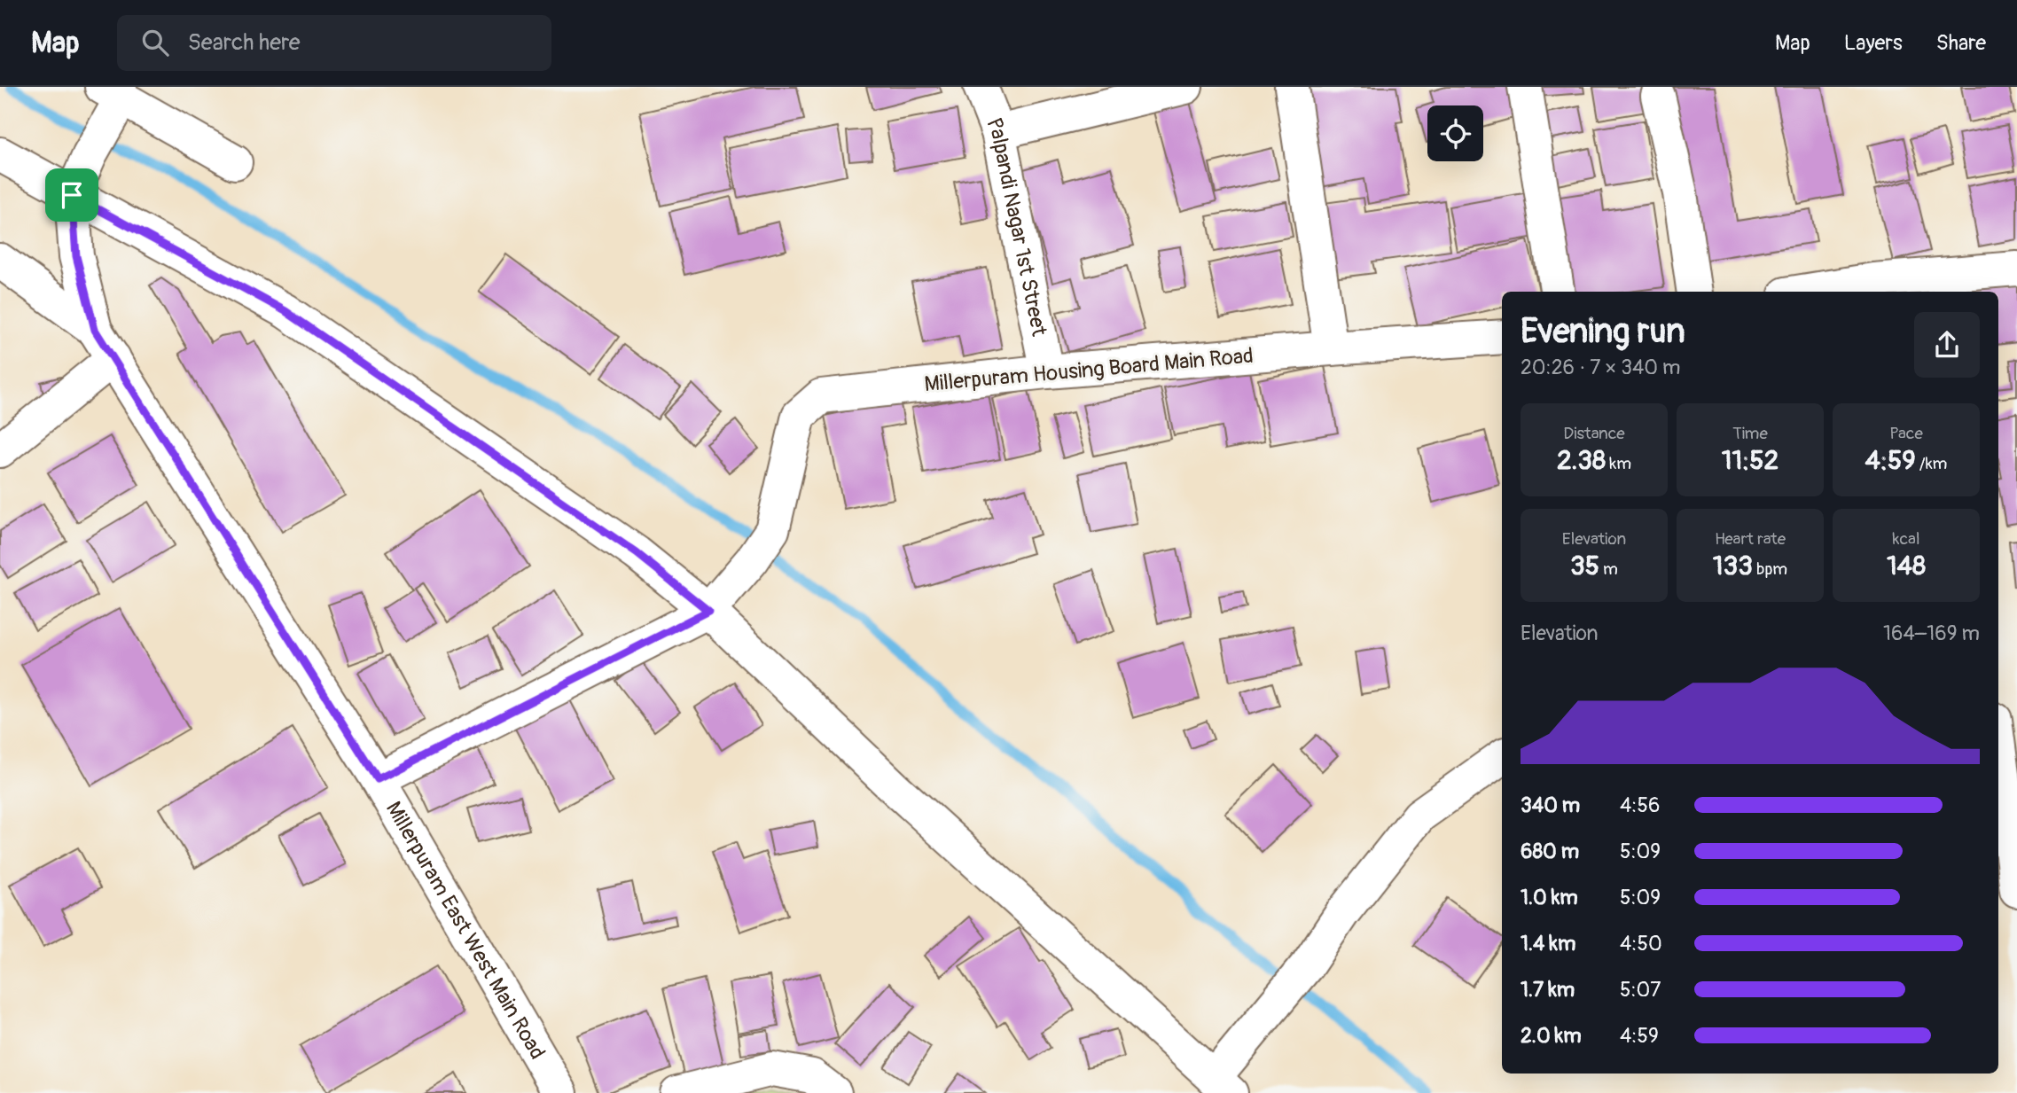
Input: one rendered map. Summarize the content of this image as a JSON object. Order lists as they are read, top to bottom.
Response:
{
  "streets": {
    "street": ["Palpandi Nagar 1st Street", "Millerpuram Housing Board Main Road", "Millerpuram East West Main Road"]
  },
  "crossings": [
    ["Palpandi Nagar 1st Street", "Millerpuram Housing Board Main Road"]
  ],
  "page": {
    "header": "Map",
    "search": "Search here",
    "nav": ["Map", "Layers", "Share"],
    "heading": ["Evening run", "20:26 · 7 × 340 m"],
    "stats": [
      ["Distance", "2.38 km"],
      ["Time", "11:52"],
      ["Pace", "4:59 /km"],
      ["Elevation", "35 m"],
      ["Heart rate", "133 bpm"],
      ["kcal", "148"]
    ],
    "chart": ["Elevation", "164–169 m"],
    "list": [
      {
        "name": "340 m",
        "note": "4:56"
      },
      {
        "name": "680 m",
        "note": "5:09"
      },
      {
        "name": "1.0 km",
        "note": "5:09"
      },
      {
        "name": "1.4 km",
        "note": "4:50"
      },
      {
        "name": "1.7 km",
        "note": "5:07"
      },
      {
        "name": "2.0 km",
        "note": "4:59"
      }
    ]
  }
}
